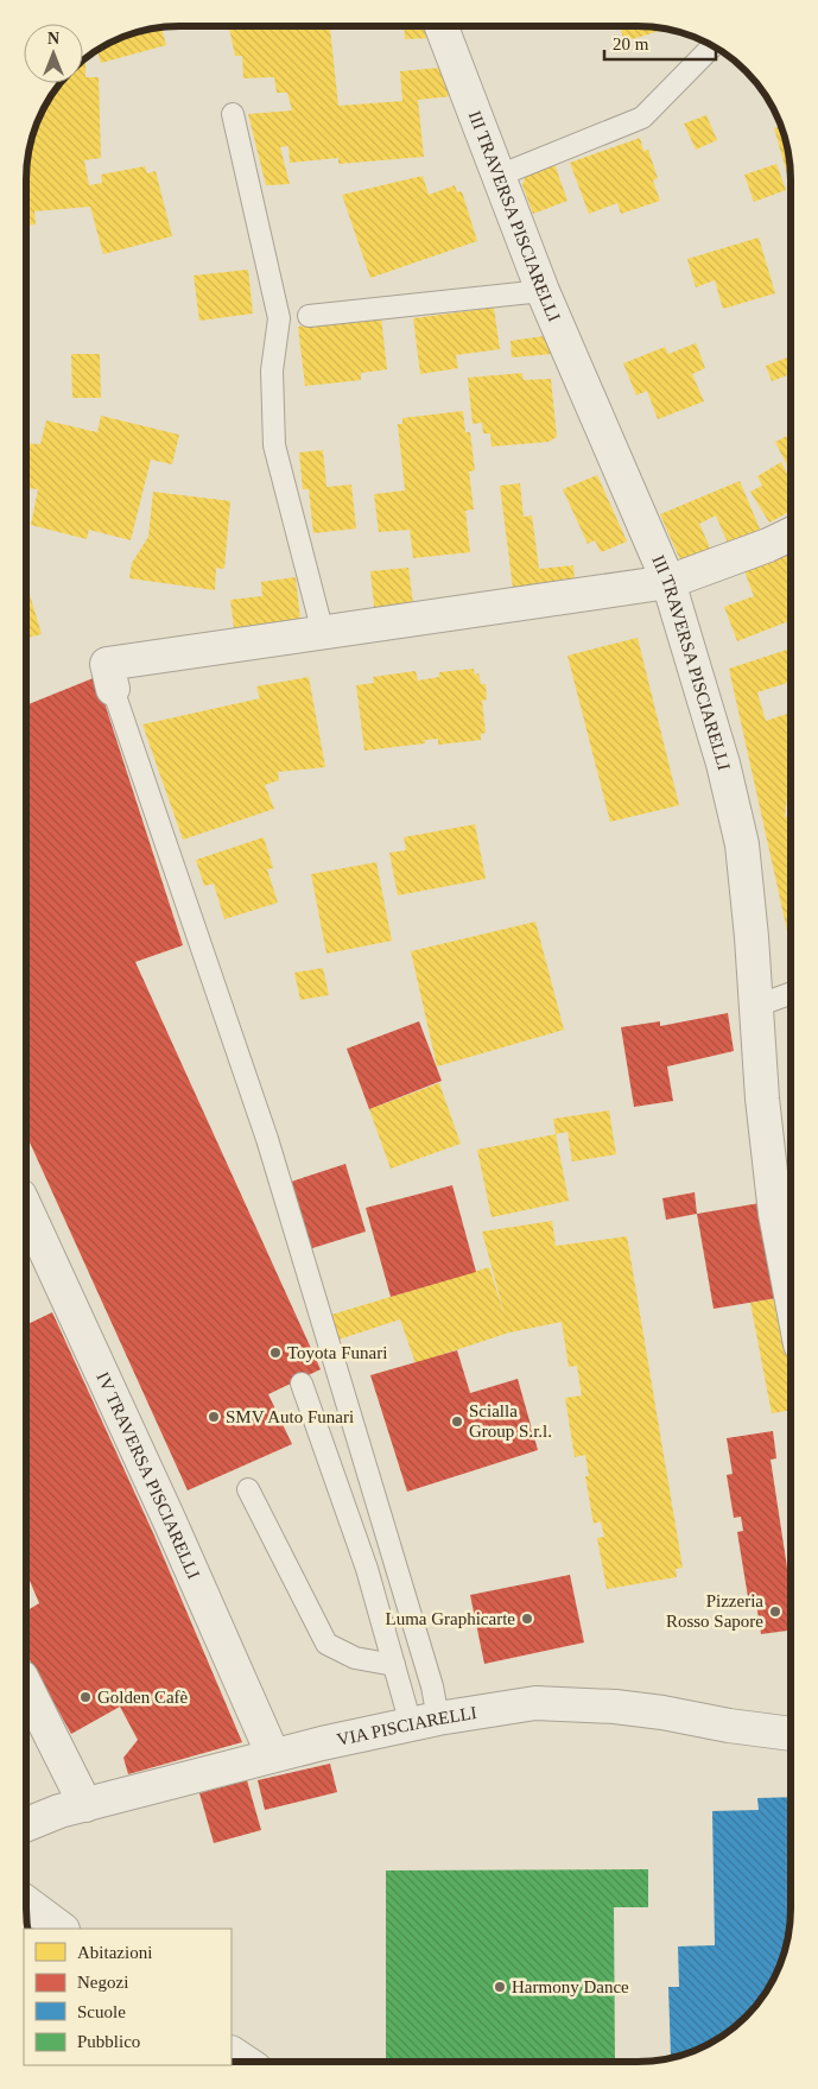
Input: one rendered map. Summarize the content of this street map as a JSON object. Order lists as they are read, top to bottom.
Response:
{
  "streets": {
    "street": ["III TRAVERSA PISCIARELLI", "IV TRAVERSA PISCIARELLI", "VIA PISCIARELLI"]
  },
  "crossings": [
    ["IV TRAVERSA PISCIARELLI", "VIA PISCIARELLI"]
  ],
  "places": [
    "Toyota Funari",
    "SMV Auto Funari",
    "Scialla Group S.r.l.",
    "Pizzeria Rosso Sapore",
    "Luma Graphicarte",
    "Golden Cafè",
    "Harmony Dance"
  ],
  "legend": [
    "Abitazioni",
    "Negozi",
    "Scuole",
    "Pubblico"
  ],
  "scale_bar": "20 m",
  "north": "top"
}
